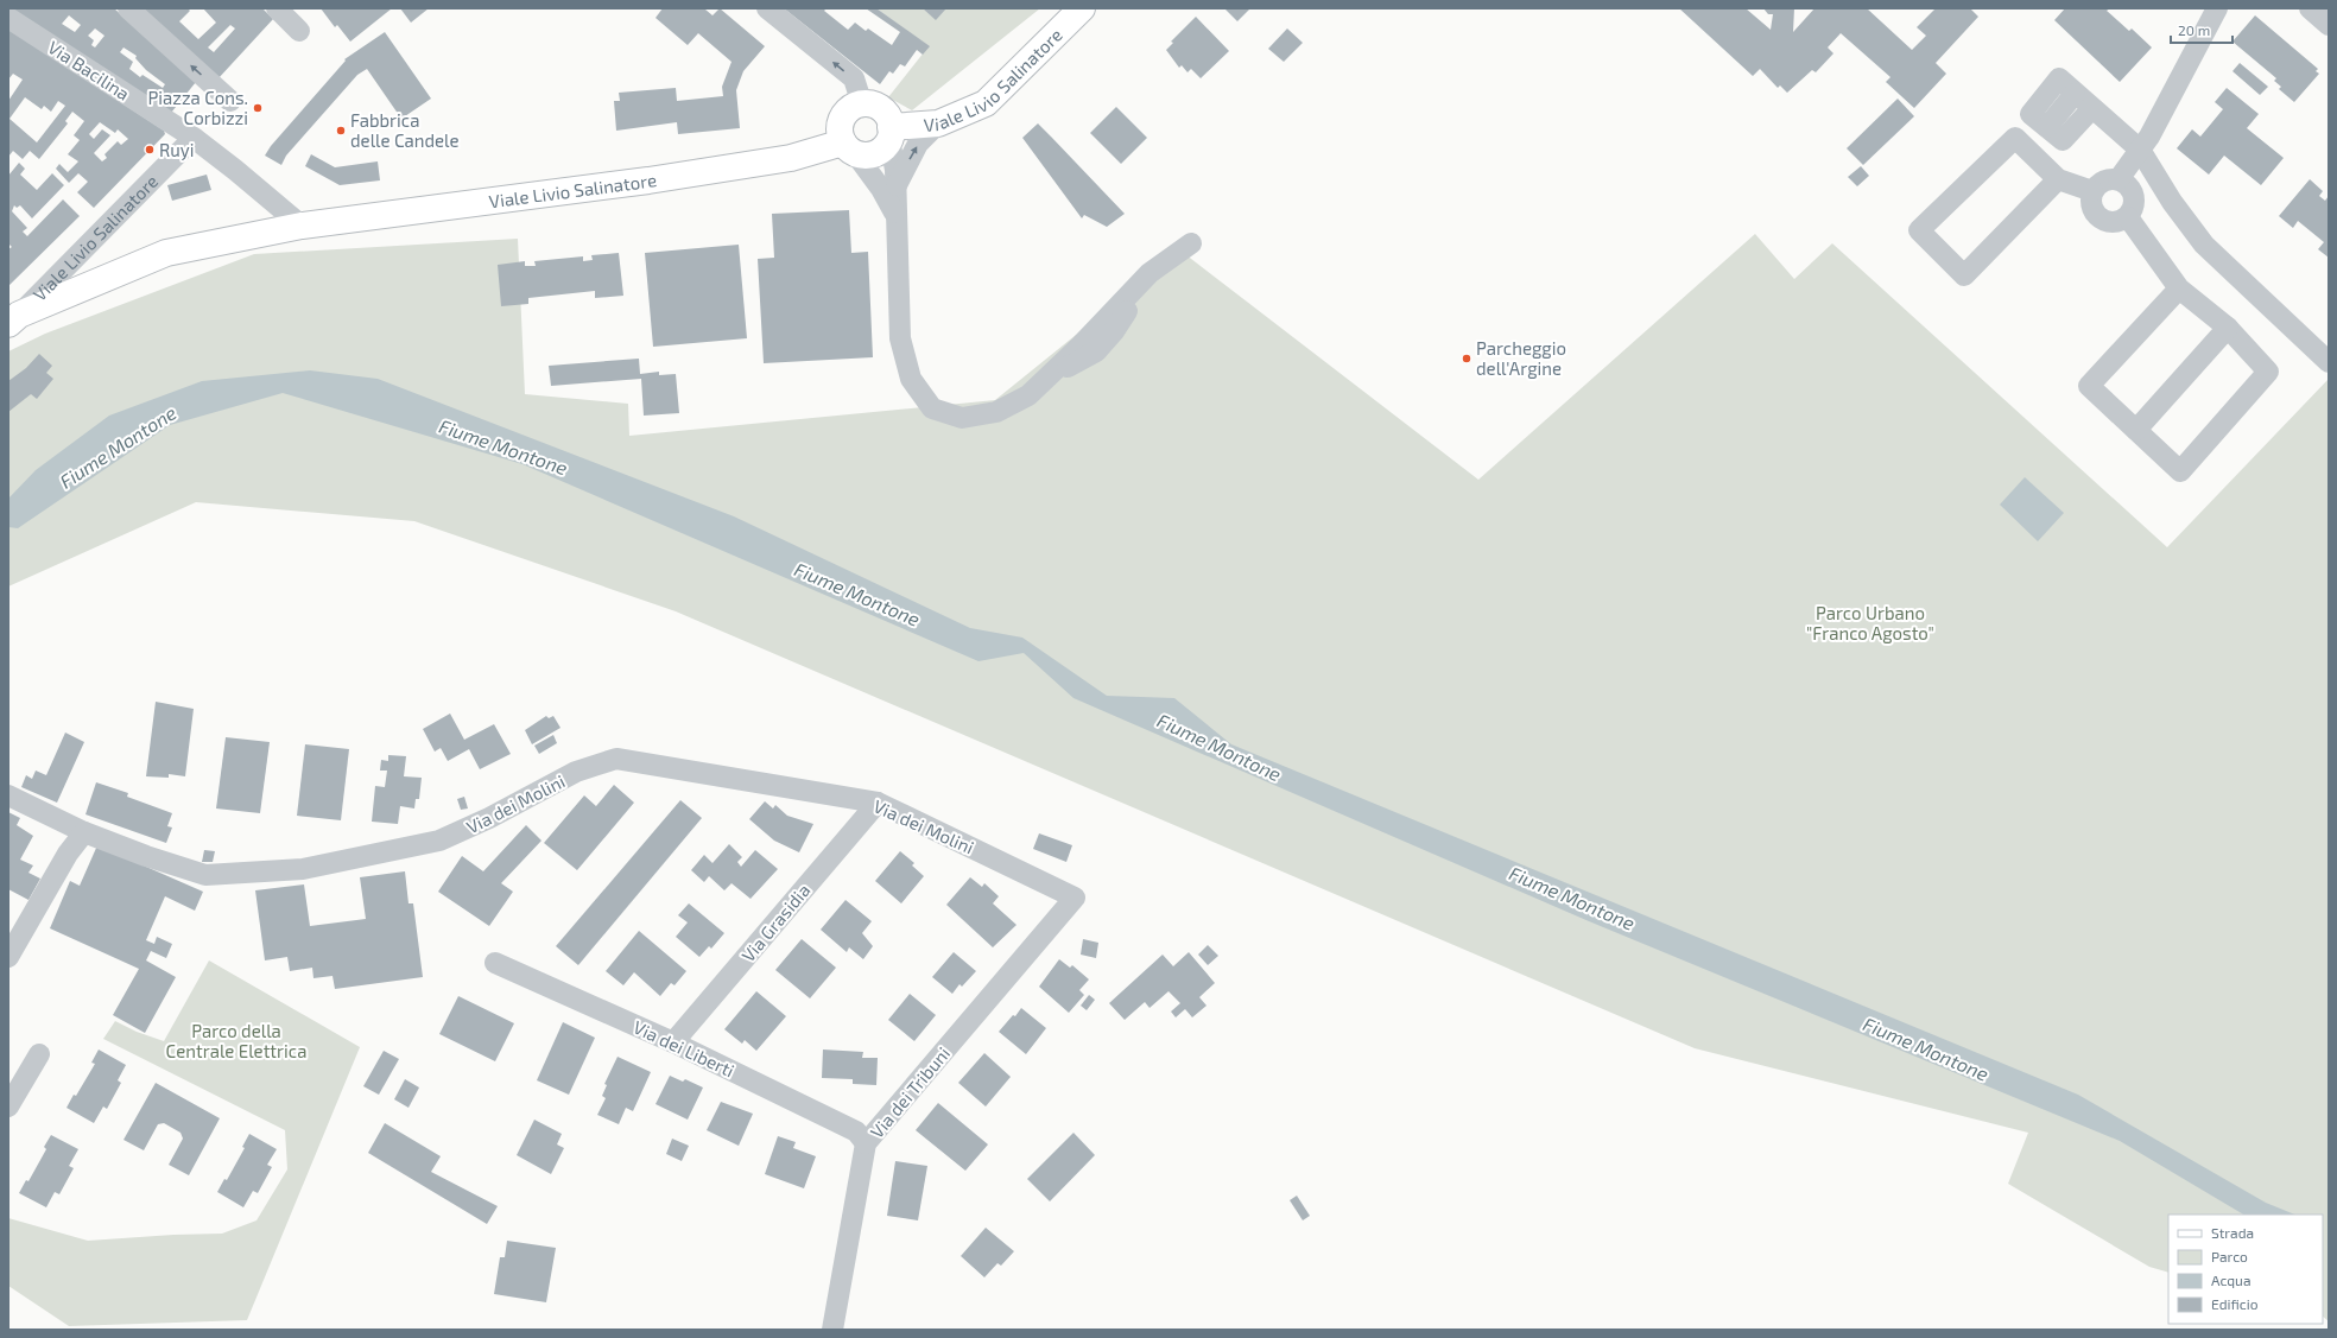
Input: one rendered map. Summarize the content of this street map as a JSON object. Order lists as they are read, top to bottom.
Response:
{
  "streets": {
    "main road": ["Viale Livio Salinatore"],
    "street": [
      "Via Bacilina",
      "Via dei Molini",
      "Via Grasidia",
      "Via dei Liberti",
      "Via dei Tribuni"
    ]
  },
  "crossings": [
    ["Via Bacilina", "Viale Livio Salinatore"],
    ["Via dei Molini", "Via Grasidia"],
    ["Via dei Molini", "Via dei Tribuni"],
    ["Via Grasidia", "Via dei Liberti"],
    ["Via dei Liberti", "Via dei Tribuni"]
  ],
  "water": ["Fiume Montone"],
  "parks": ["Parco Urbano \"Franco Agosto\"", "Parco della Centrale Elettrica"],
  "places": [
    "Piazza Cons. Corbizzi",
    "Fabbrica delle Candele",
    "Ruyi",
    "Parcheggio dell'Argine"
  ],
  "legend": [
    "Strada",
    "Parco",
    "Acqua",
    "Edificio"
  ],
  "scale_bar": "20 m"
}
